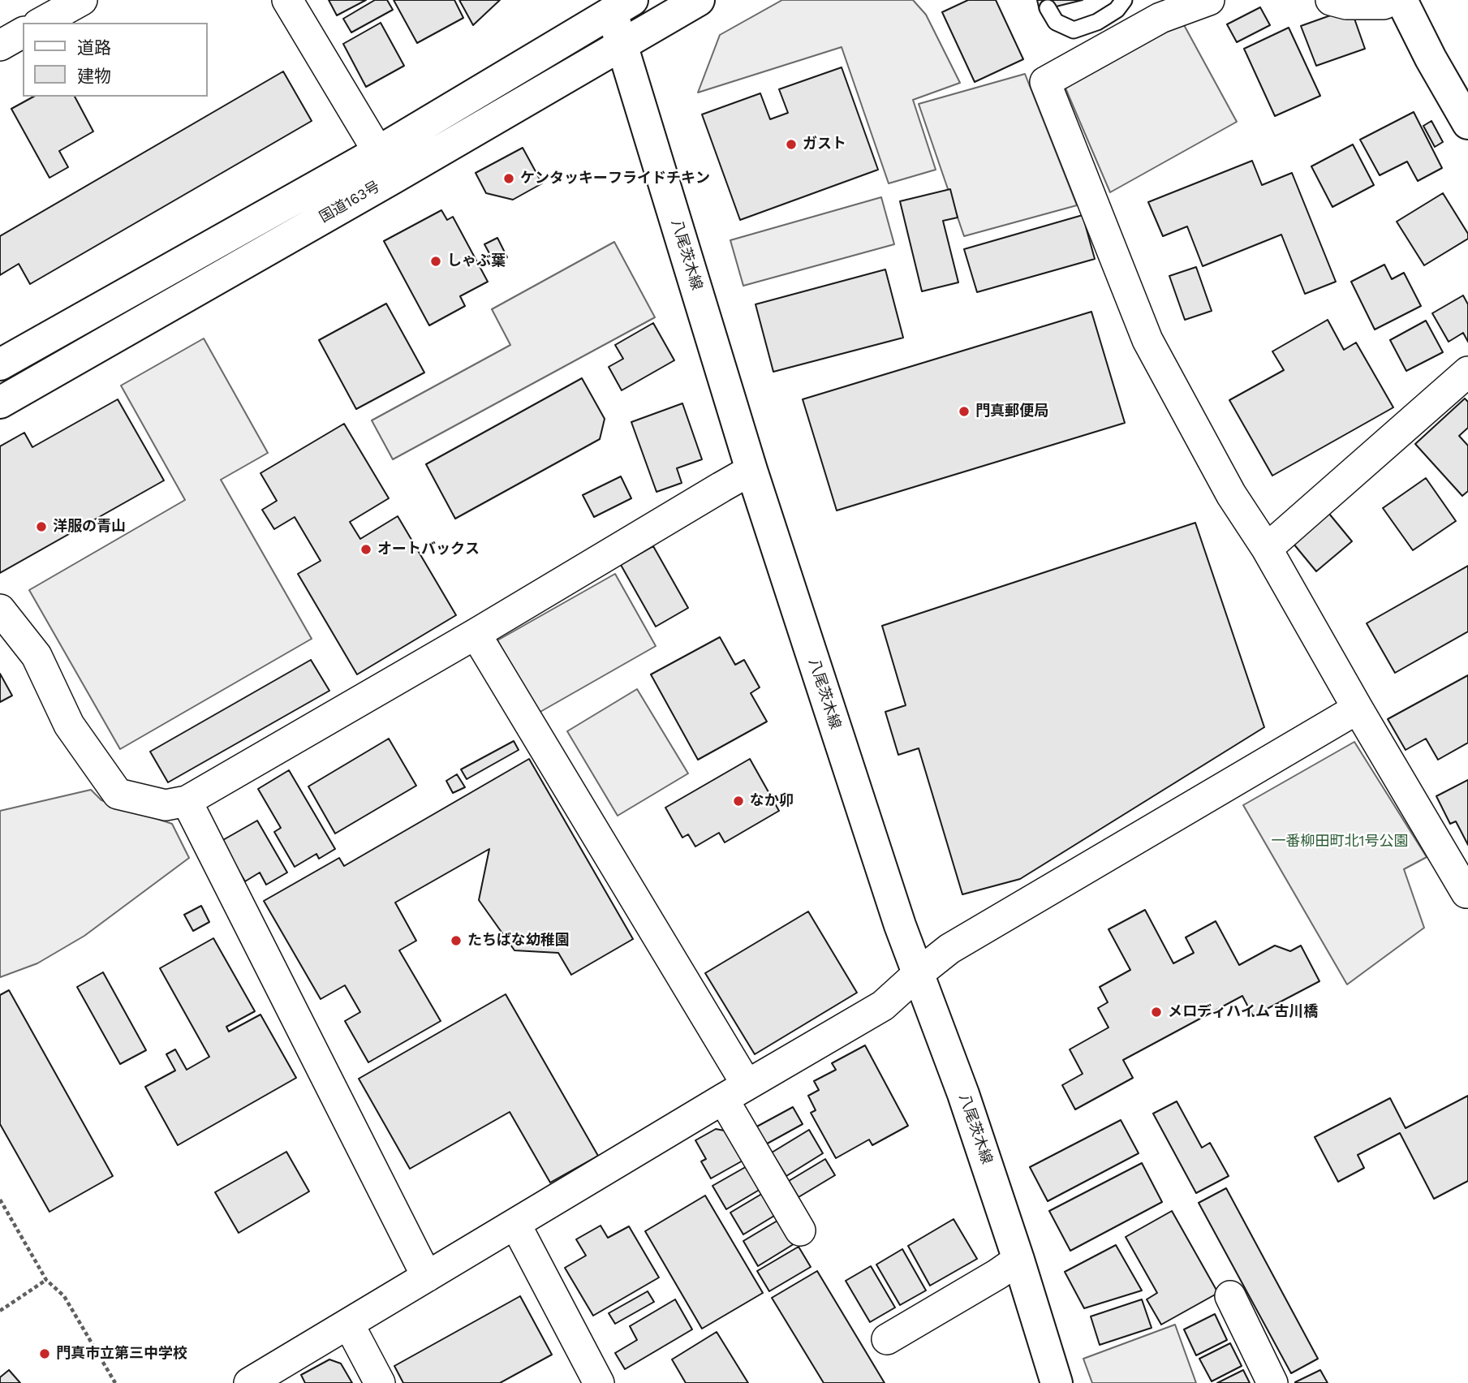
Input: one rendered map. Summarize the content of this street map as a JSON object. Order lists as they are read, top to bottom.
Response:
{
  "streets": {
    "main road": ["国道163号", "八尾茨木線"]
  },
  "crossings": [
    ["国道163号", "八尾茨木線"]
  ],
  "parks": ["一番柳田町北1号公園"],
  "places": [
    "ガスト",
    "ケンタッキーフライドチキン",
    "しゃぶ葉",
    "門真郵便局",
    "洋服の青山",
    "オートバックス",
    "なか卯",
    "たちばな幼稚園",
    "メロディハイム 古川橋",
    "門真市立第三中学校"
  ],
  "legend": ["道路", "建物"]
}
